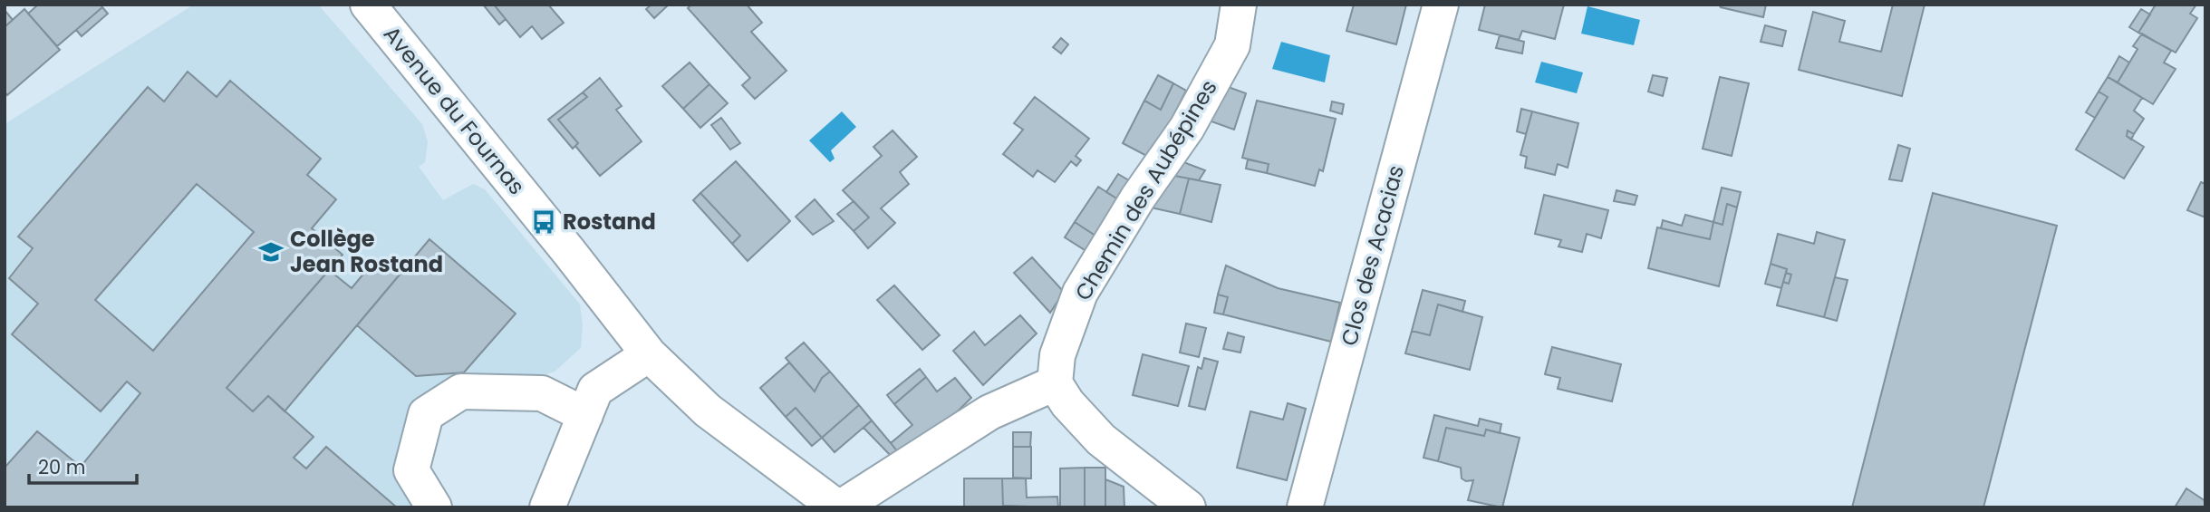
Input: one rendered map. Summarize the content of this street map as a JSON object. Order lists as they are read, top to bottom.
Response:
{
  "streets": {
    "street": ["Avenue du Fournas", "Chemin des Aubépines", "Clos des Acacias"]
  },
  "places": {
    "bus stop": ["Rostand"],
    "school or university": ["Collège Jean Rostand"]
  },
  "scale_bar": "20 m"
}
